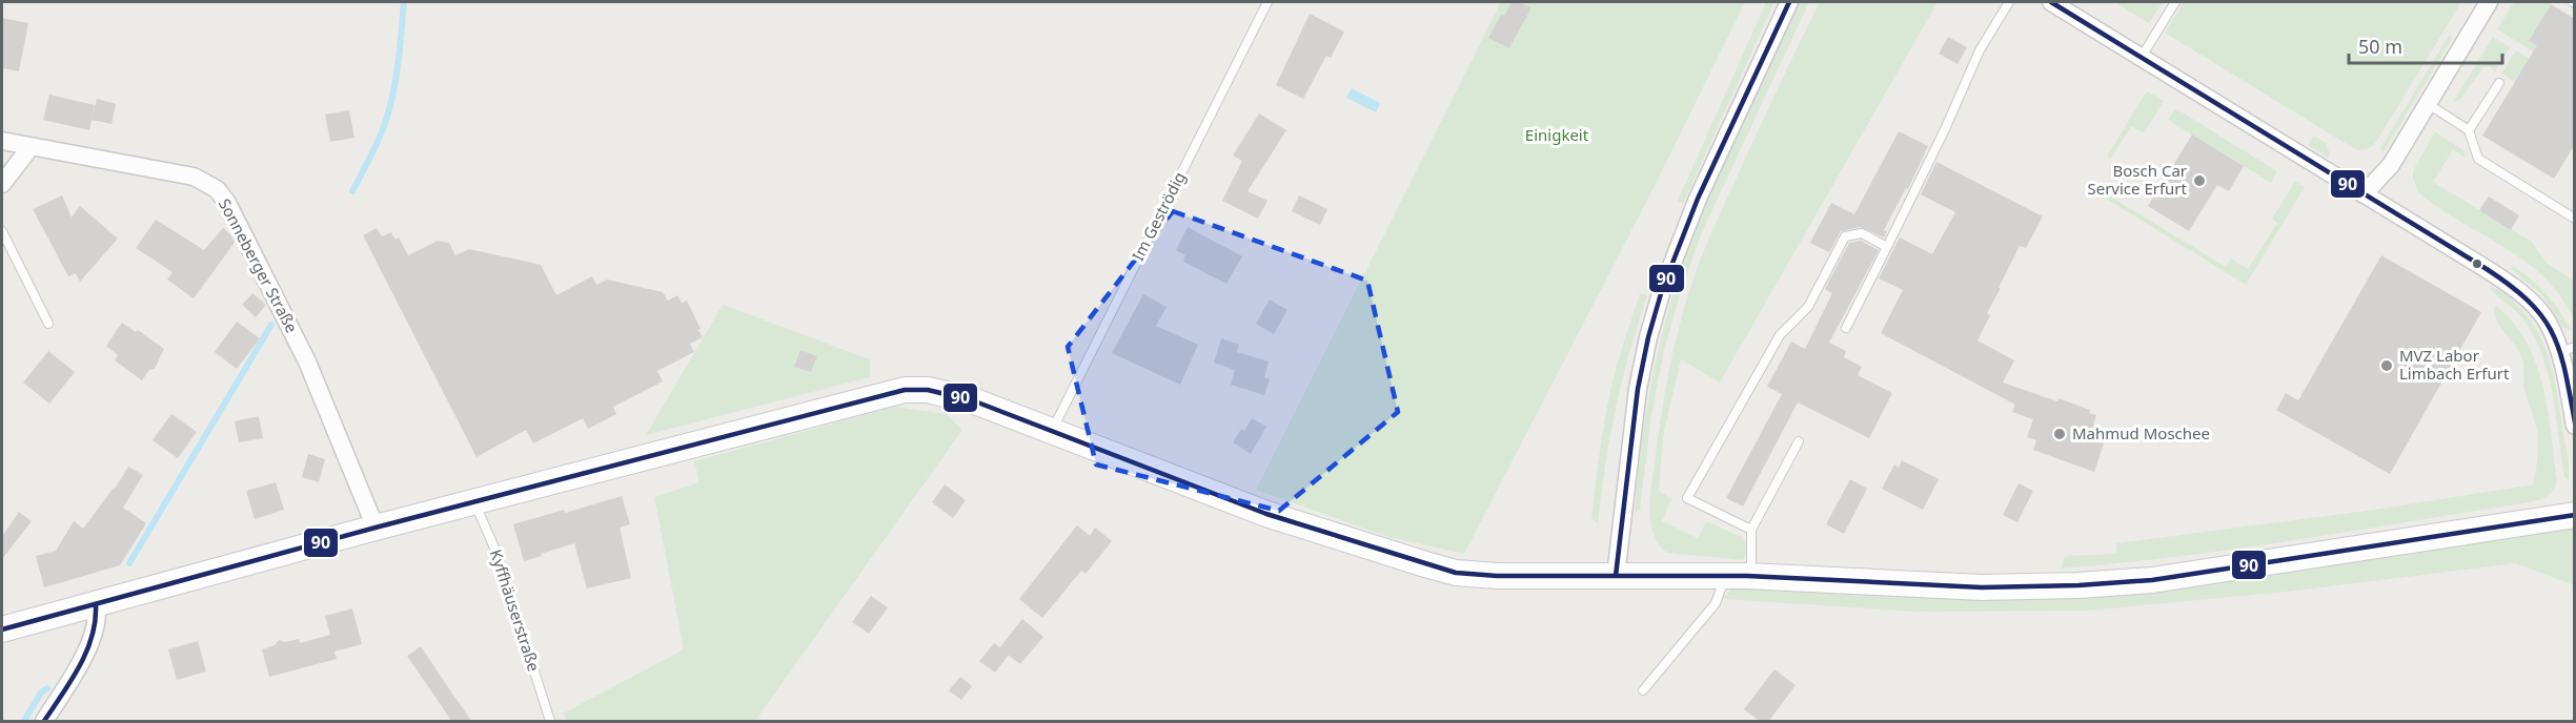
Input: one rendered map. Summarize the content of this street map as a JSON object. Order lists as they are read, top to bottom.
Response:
{
  "streets": {
    "street": ["Sonneberger Straße"],
    "lane": ["Im Geströdig", "Kyffhäuserstraße"]
  },
  "parks": ["Einigkeit"],
  "places": ["Bosch Car Service Erfurt", "MVZ Labor Limbach Erfurt", "Mahmud Moschee"],
  "lines": ["transit line 90"],
  "scale_bar": "50 m"
}
